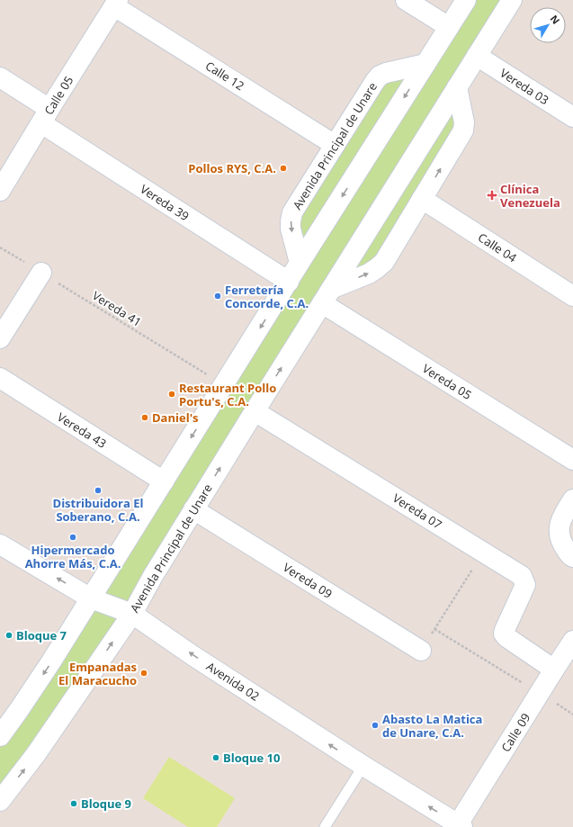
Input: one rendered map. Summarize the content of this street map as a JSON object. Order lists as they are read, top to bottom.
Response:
{
  "streets": {
    "street": [
      "Calle 12",
      "Vereda 03",
      "Calle 05",
      "Avenida Principal de Unare",
      "Vereda 39",
      "Calle 04",
      "Vereda 05",
      "Vereda 43",
      "Vereda 07",
      "Vereda 09",
      "Avenida 02",
      "Calle 09"
    ],
    "path": ["Vereda 41"]
  },
  "crossings": [
    ["Calle 12", "Calle 05"],
    ["Calle 12", "Avenida Principal de Unare"],
    ["Vereda 03", "Avenida Principal de Unare"],
    ["Calle 05", "Vereda 39"],
    ["Avenida Principal de Unare", "Vereda 05"],
    ["Avenida Principal de Unare", "Vereda 07"],
    ["Avenida Principal de Unare", "Vereda 09"],
    ["Avenida Principal de Unare", "Avenida 02"],
    ["Vereda 07", "Calle 09"],
    ["Avenida 02", "Calle 09"]
  ],
  "one_way": ["Avenida 02"],
  "places": {
    "other": [
      "Pollos RYS, C.A.",
      "Ferretería Concorde, C.A.",
      "Restaurant Pollo Portu's, C.A.",
      "Daniel's",
      "Distribuidora El Soberano, C.A.",
      "Hipermercado Ahorre Más, C.A.",
      "Bloque 7",
      "Empanadas El Maracucho",
      "Abasto La Matica de Unare, C.A.",
      "Bloque 10",
      "Bloque 9"
    ],
    "health": ["Clínica Venezuela"]
  },
  "north": "top right"
}
